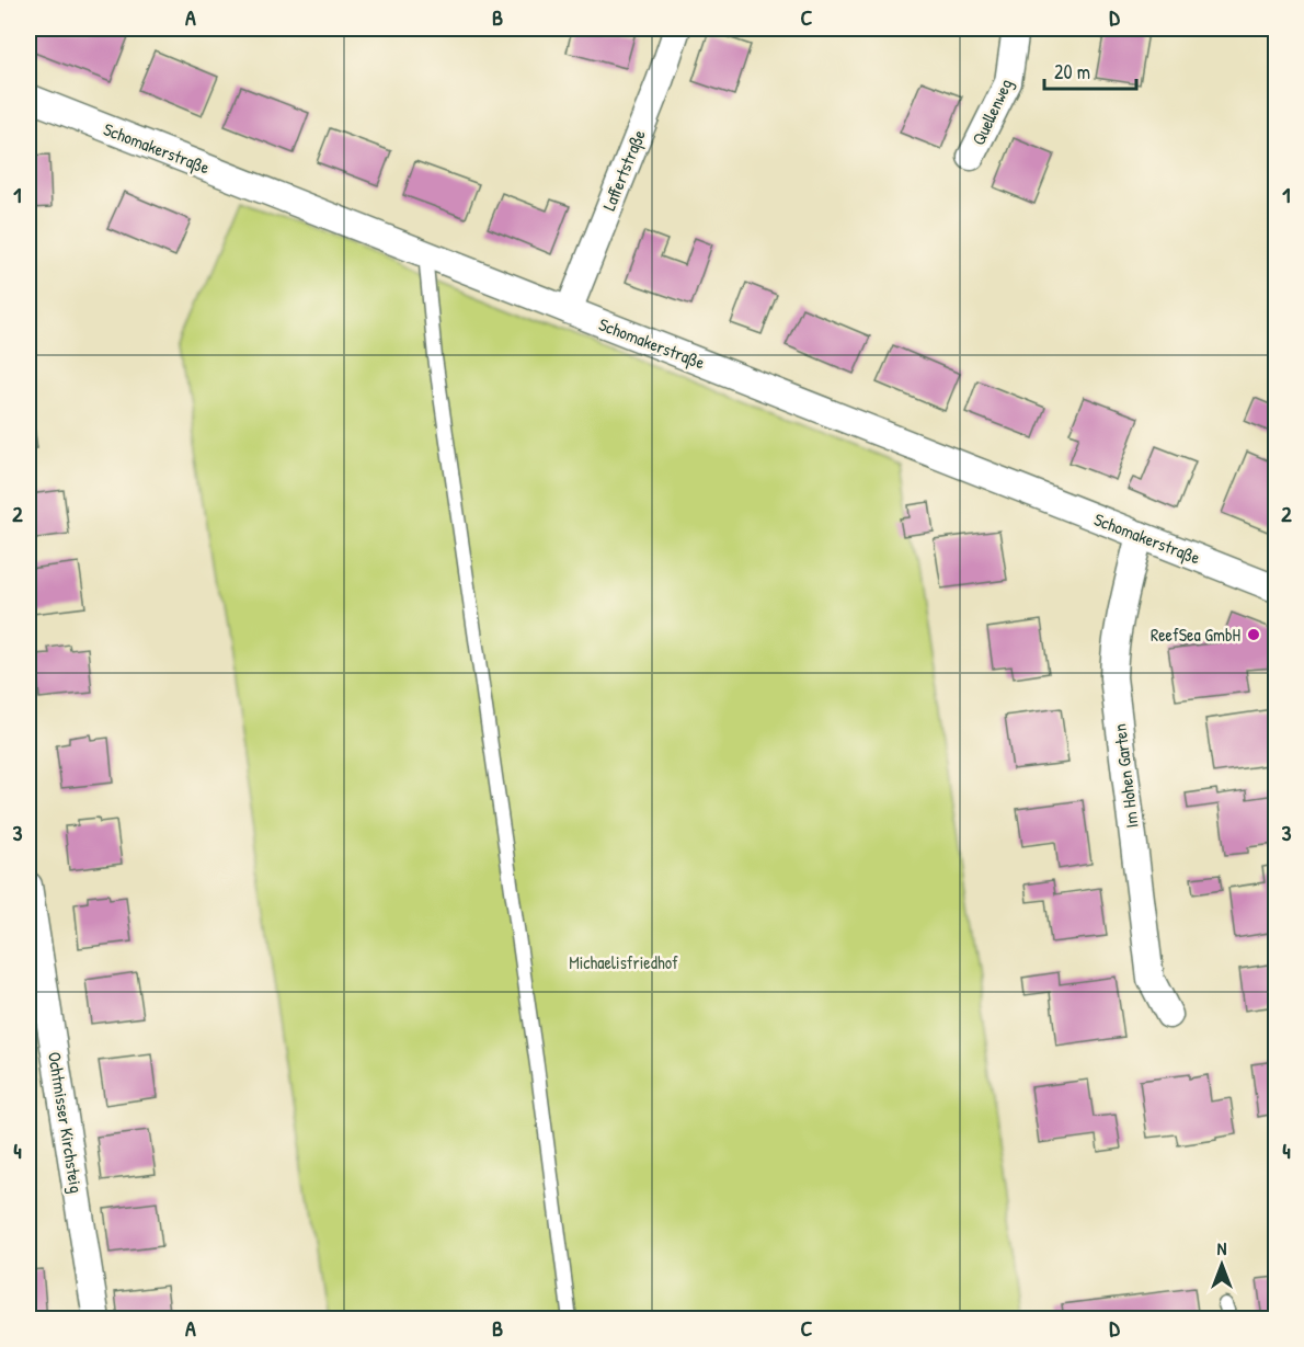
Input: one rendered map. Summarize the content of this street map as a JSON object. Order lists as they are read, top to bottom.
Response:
{
  "streets": {
    "street": [
      "Quellenweg",
      "Schomakerstraße",
      "Laffertstraße",
      "Im Hohen Garten",
      "Ochtmisser Kirchsteig"
    ]
  },
  "crossings": [
    ["Schomakerstraße", "Laffertstraße"],
    ["Schomakerstraße", "Im Hohen Garten"]
  ],
  "parks": ["Michaelisfriedhof"],
  "places": ["ReefSea GmbH"],
  "scale_bar": "20 m",
  "north": "top",
  "grid": {
    "columns": [
      "A",
      "B",
      "C",
      "D"
    ],
    "rows": [
      "1",
      "2",
      "3",
      "4"
    ]
  }
}
